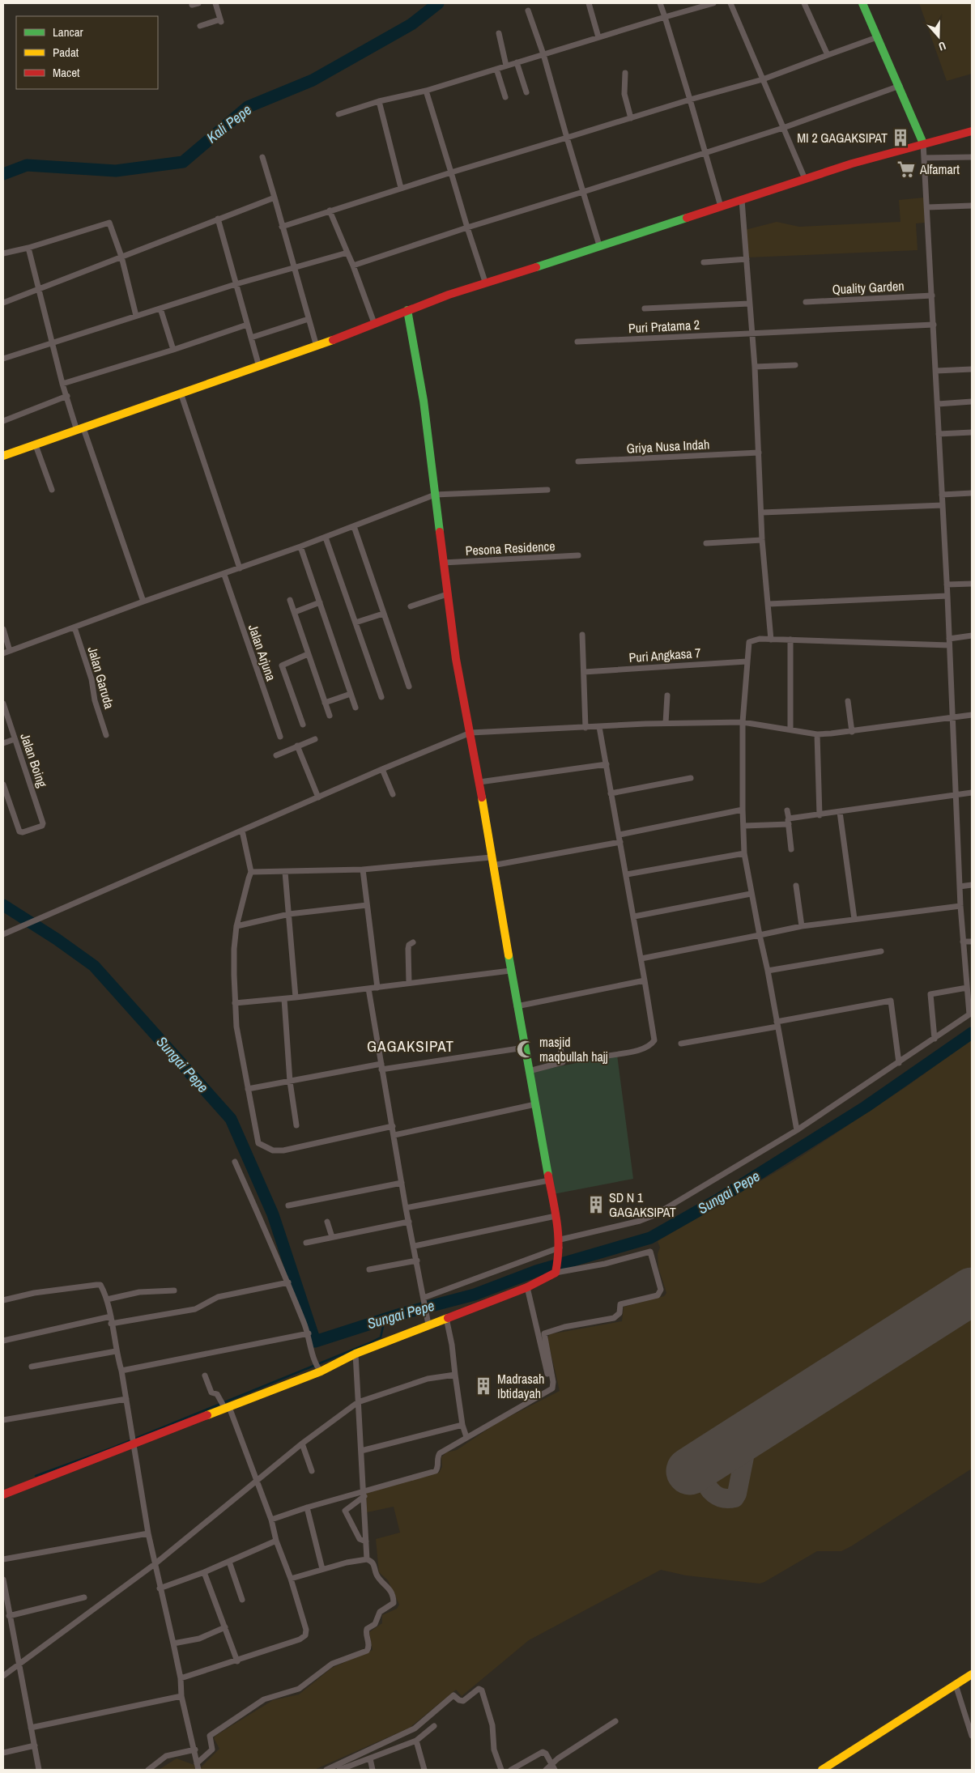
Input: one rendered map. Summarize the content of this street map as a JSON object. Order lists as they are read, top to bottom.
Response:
{
  "streets": {
    "street": [
      "Quality Garden",
      "Puri Pratama 2",
      "Griya Nusa Indah",
      "Pesona Residence",
      "Jalan Arjuna",
      "Puri Angkasa 7",
      "Jalan Garuda",
      "Jalan Boing"
    ]
  },
  "districts": ["GAGAKSIPAT"],
  "water": ["Kali Pepe", "Sungai Pepe"],
  "places": {
    "building": ["MI 2 GAGAKSIPAT", "SD N 1 GAGAKSIPAT", "Madrasah Ibtidayah"],
    "supermarket": ["Alfamart"],
    "mosque": ["masjid maqbullah hajj"]
  },
  "legend": ["Lancar", "Padat", "Macet"],
  "north": "bottom"
}
